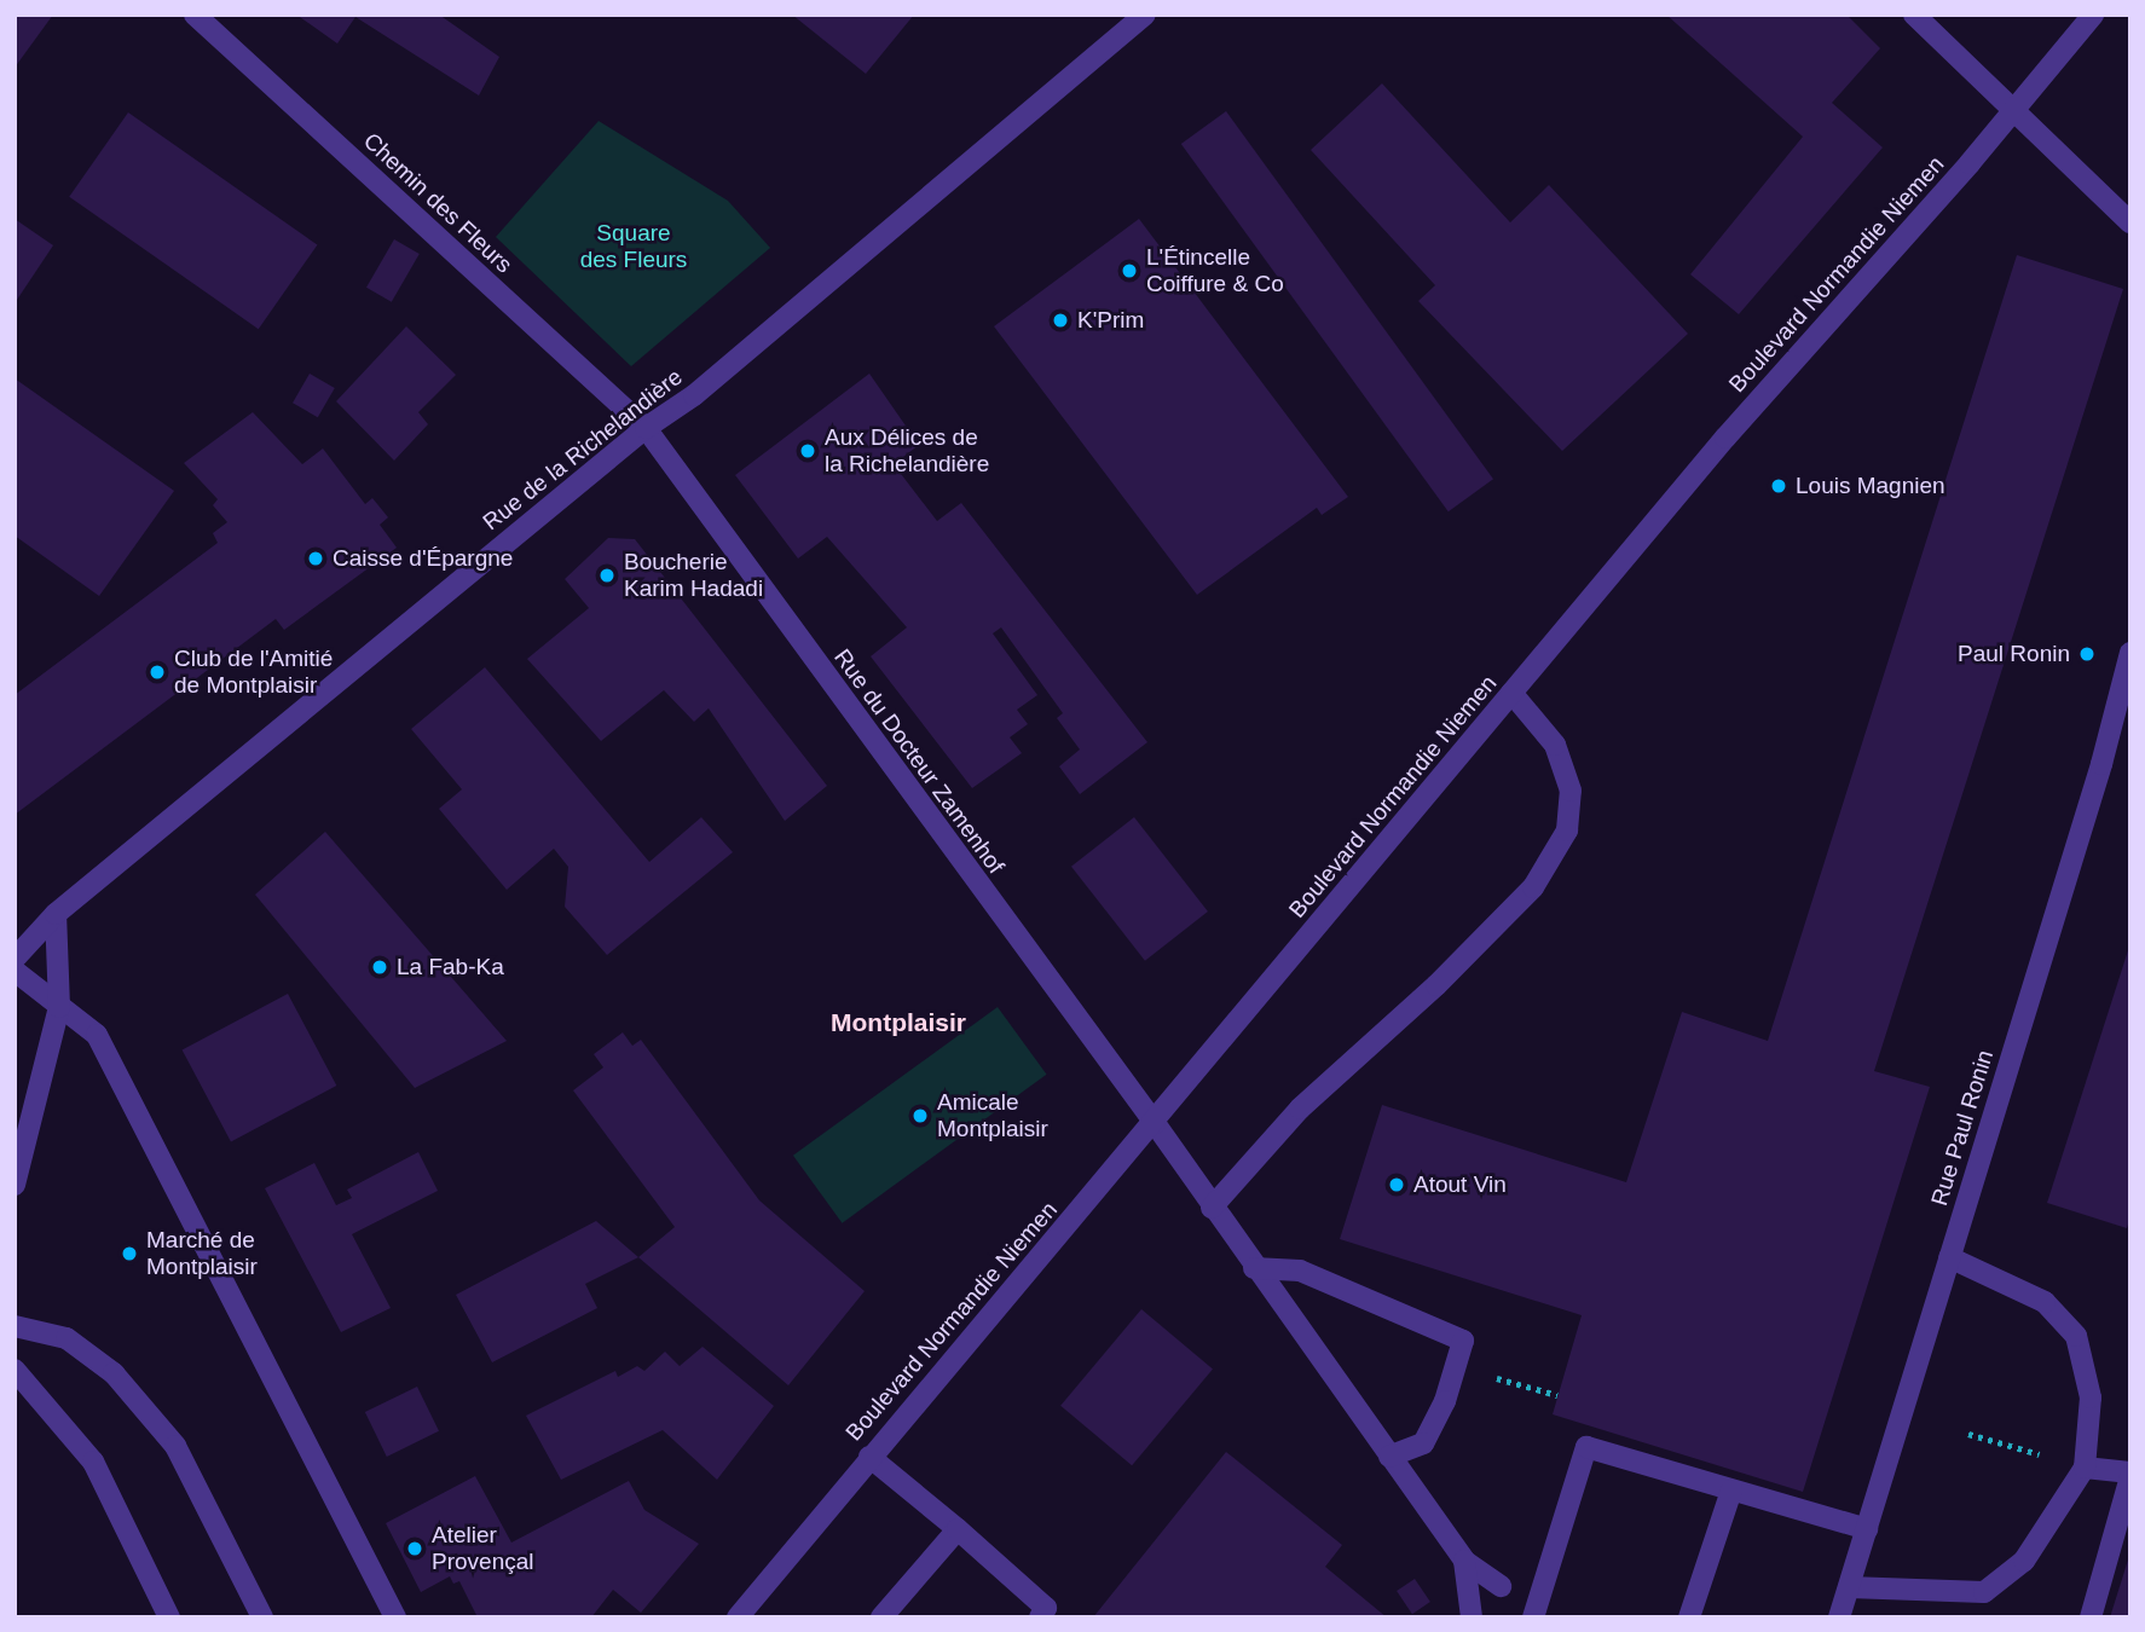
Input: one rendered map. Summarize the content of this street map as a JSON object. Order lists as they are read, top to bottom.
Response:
{
  "streets": {
    "street": [
      "Chemin des Fleurs",
      "Boulevard Normandie Niemen",
      "Rue de la Richelandière",
      "Rue du Docteur Zamenhof",
      "Rue Paul Ronin"
    ]
  },
  "crossings": [
    ["Chemin des Fleurs", "Rue de la Richelandière"],
    ["Chemin des Fleurs", "Rue du Docteur Zamenhof"],
    ["Boulevard Normandie Niemen", "Rue du Docteur Zamenhof"],
    ["Rue de la Richelandière", "Rue du Docteur Zamenhof"]
  ],
  "districts": ["Montplaisir"],
  "parks": ["Square des Fleurs"],
  "places": [
    "L'Étincelle Coiffure & Co",
    "K'Prim",
    "Aux Délices de la Richelandière",
    "Louis Magnien",
    "Caisse d'Épargne",
    "Boucherie Karim Hadadi",
    "Paul Ronin",
    "Club de l'Amitié de Montplaisir",
    "La Fab-Ka",
    "Amicale Montplaisir",
    "Atout Vin",
    "Marché de Montplaisir",
    "Atelier Provençal"
  ]
}
